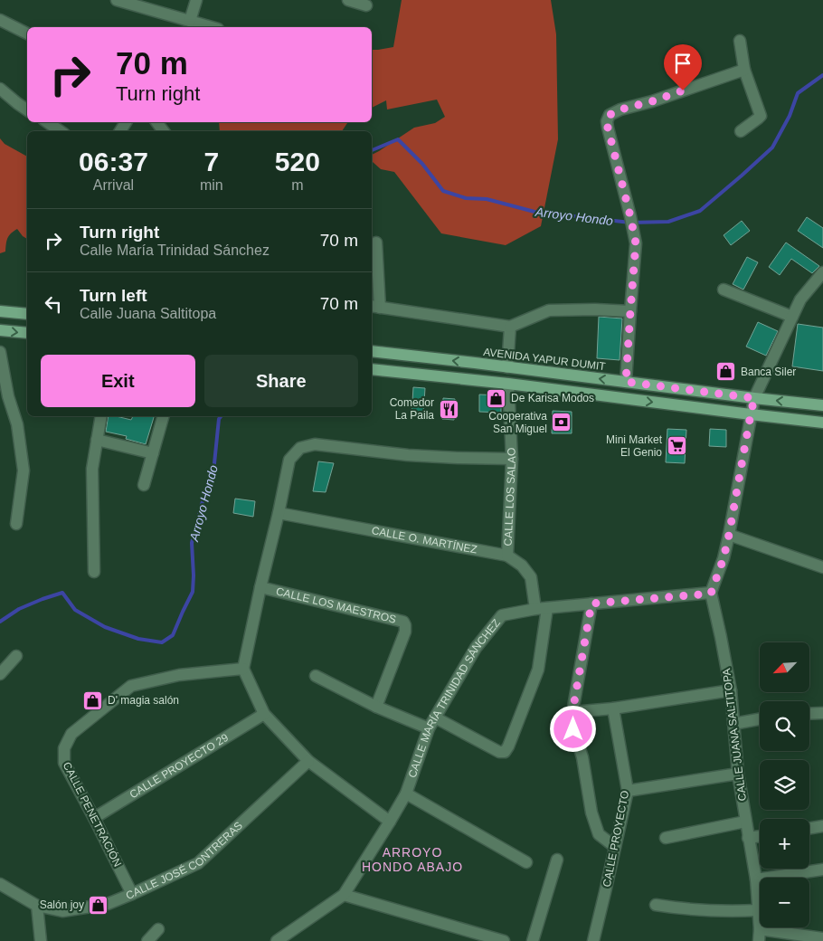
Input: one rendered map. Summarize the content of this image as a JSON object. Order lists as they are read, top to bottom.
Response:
{
  "streets": {
    "main road": ["AVENIDA YAPUR DUMIT"],
    "street": [
      "CALLE LOS SALAO",
      "CALLE O. MARTÍNEZ",
      "CALLE LOS MAESTROS",
      "CALLE MARÍA TRINIDAD SÁNCHEZ",
      "CALLE JUANA SALTITOPA",
      "CALLE PROYECTO 29",
      "CALLE PENETRACIÓN",
      "CALLE PROYECTO",
      "CALLE JOSÉ CONTRERAS"
    ]
  },
  "crossings": [
    ["CALLE LOS SALAO", "CALLE O. MARTÍNEZ"],
    ["CALLE O. MARTÍNEZ", "CALLE MARÍA TRINIDAD SÁNCHEZ"],
    ["CALLE MARÍA TRINIDAD SÁNCHEZ", "CALLE JUANA SALTITOPA"],
    ["CALLE PROYECTO 29", "CALLE PENETRACIÓN"],
    ["CALLE PENETRACIÓN", "CALLE JOSÉ CONTRERAS"]
  ],
  "districts": ["ARROYO HONDO ABAJO"],
  "water": ["Arroyo Hondo"],
  "places": {
    "shop": [
      "Banca Siler",
      "De Karisa Modos",
      "D' magia salón",
      "Salón joy"
    ],
    "restaurant": ["Comedor La Paila"],
    "bank": ["Cooperativa San Miguel"],
    "supermarket": ["Mini Market El Genio"]
  },
  "north": "bottom left",
  "page": {
    "turn": ["70 m", "Turn right"],
    "eta": [
      "06:37",
      "Arrival",
      "7",
      "min",
      "520",
      "m"
    ],
    "list": [
      {
        "name": "Turn right",
        "note": "Calle María Trinidad Sánchez",
        "value": "70 m"
      },
      {
        "name": "Turn left",
        "note": "Calle Juana Saltitopa",
        "value": "70 m"
      }
    ],
    "buttons": ["Exit", "Share"],
    "map_buttons": ["+", "−"]
  }
}
